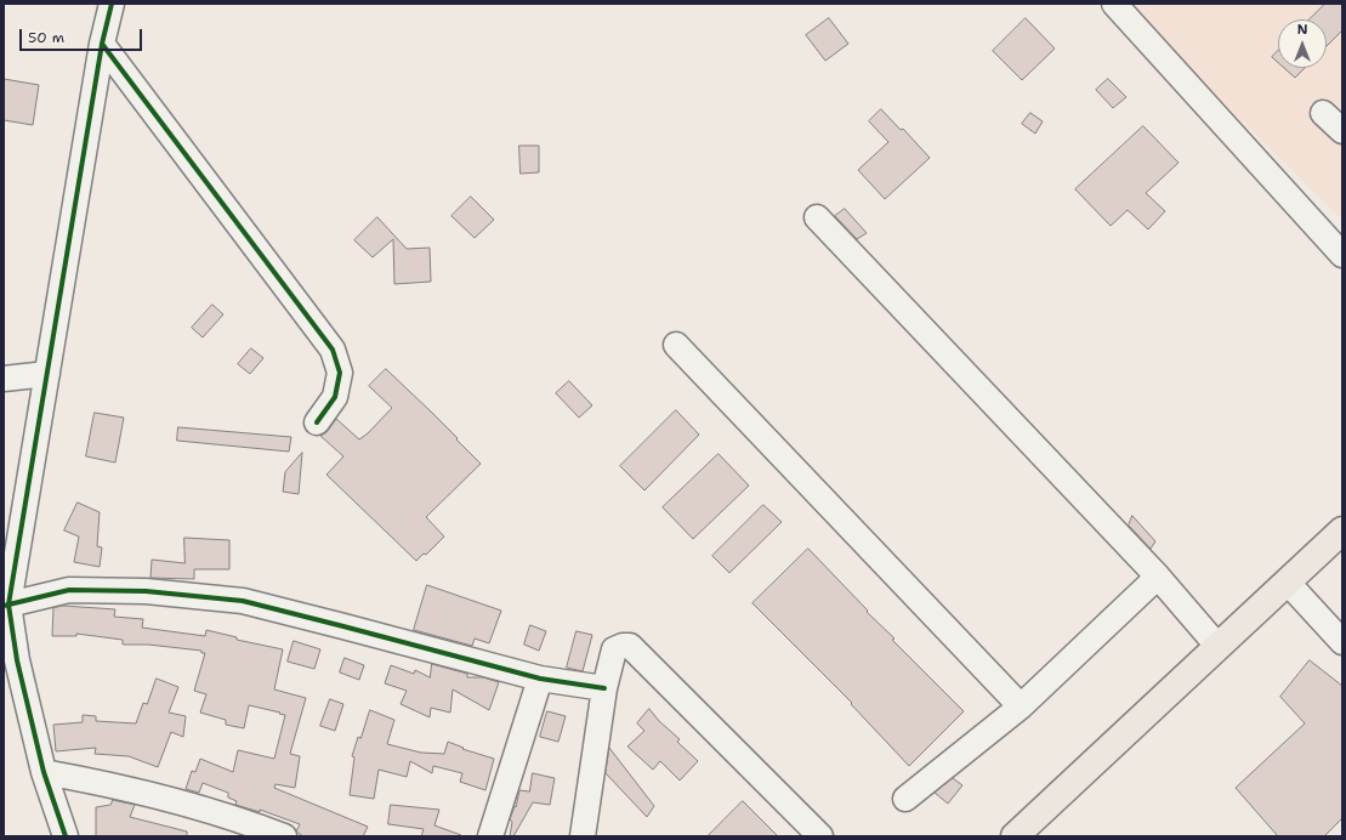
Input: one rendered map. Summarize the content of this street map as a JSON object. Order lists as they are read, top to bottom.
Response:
{
  "scale_bar": "50 m",
  "north": "top"
}
